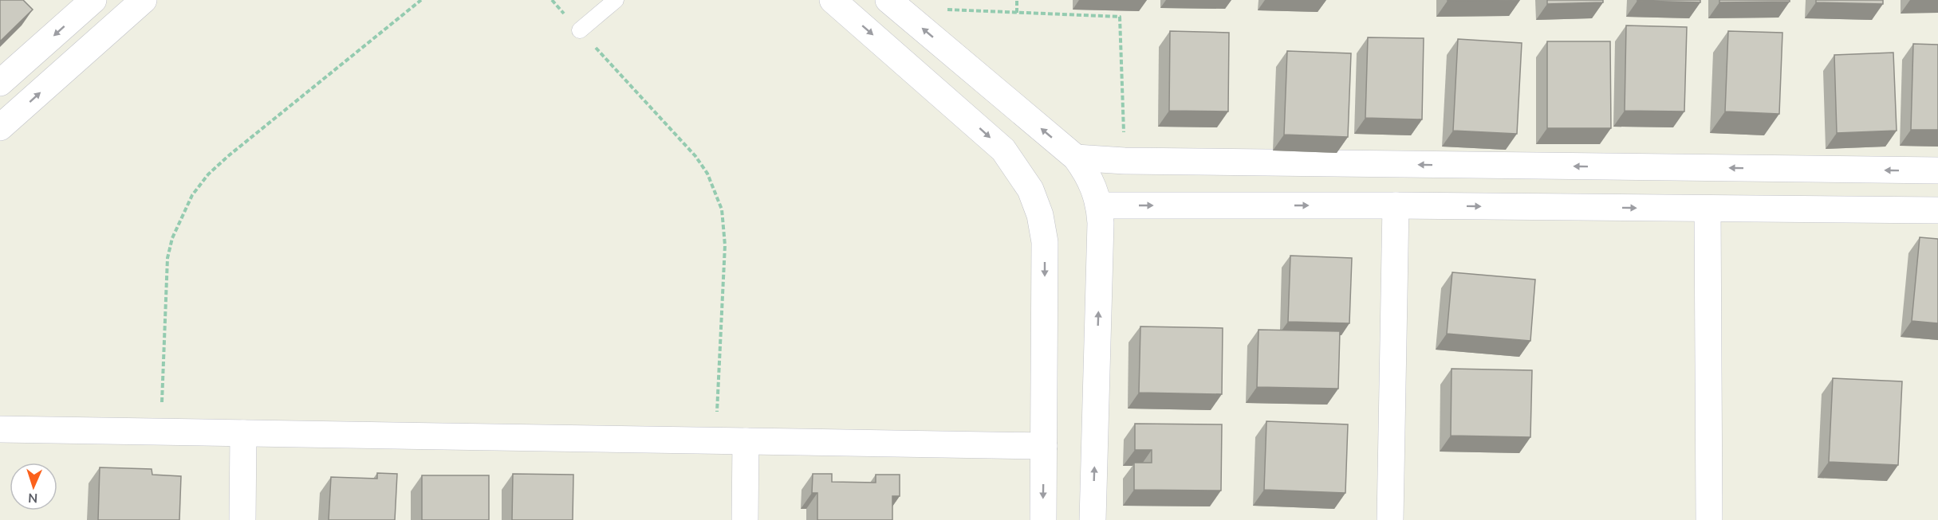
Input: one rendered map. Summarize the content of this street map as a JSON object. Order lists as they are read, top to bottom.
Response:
{
  "north": "bottom"
}
